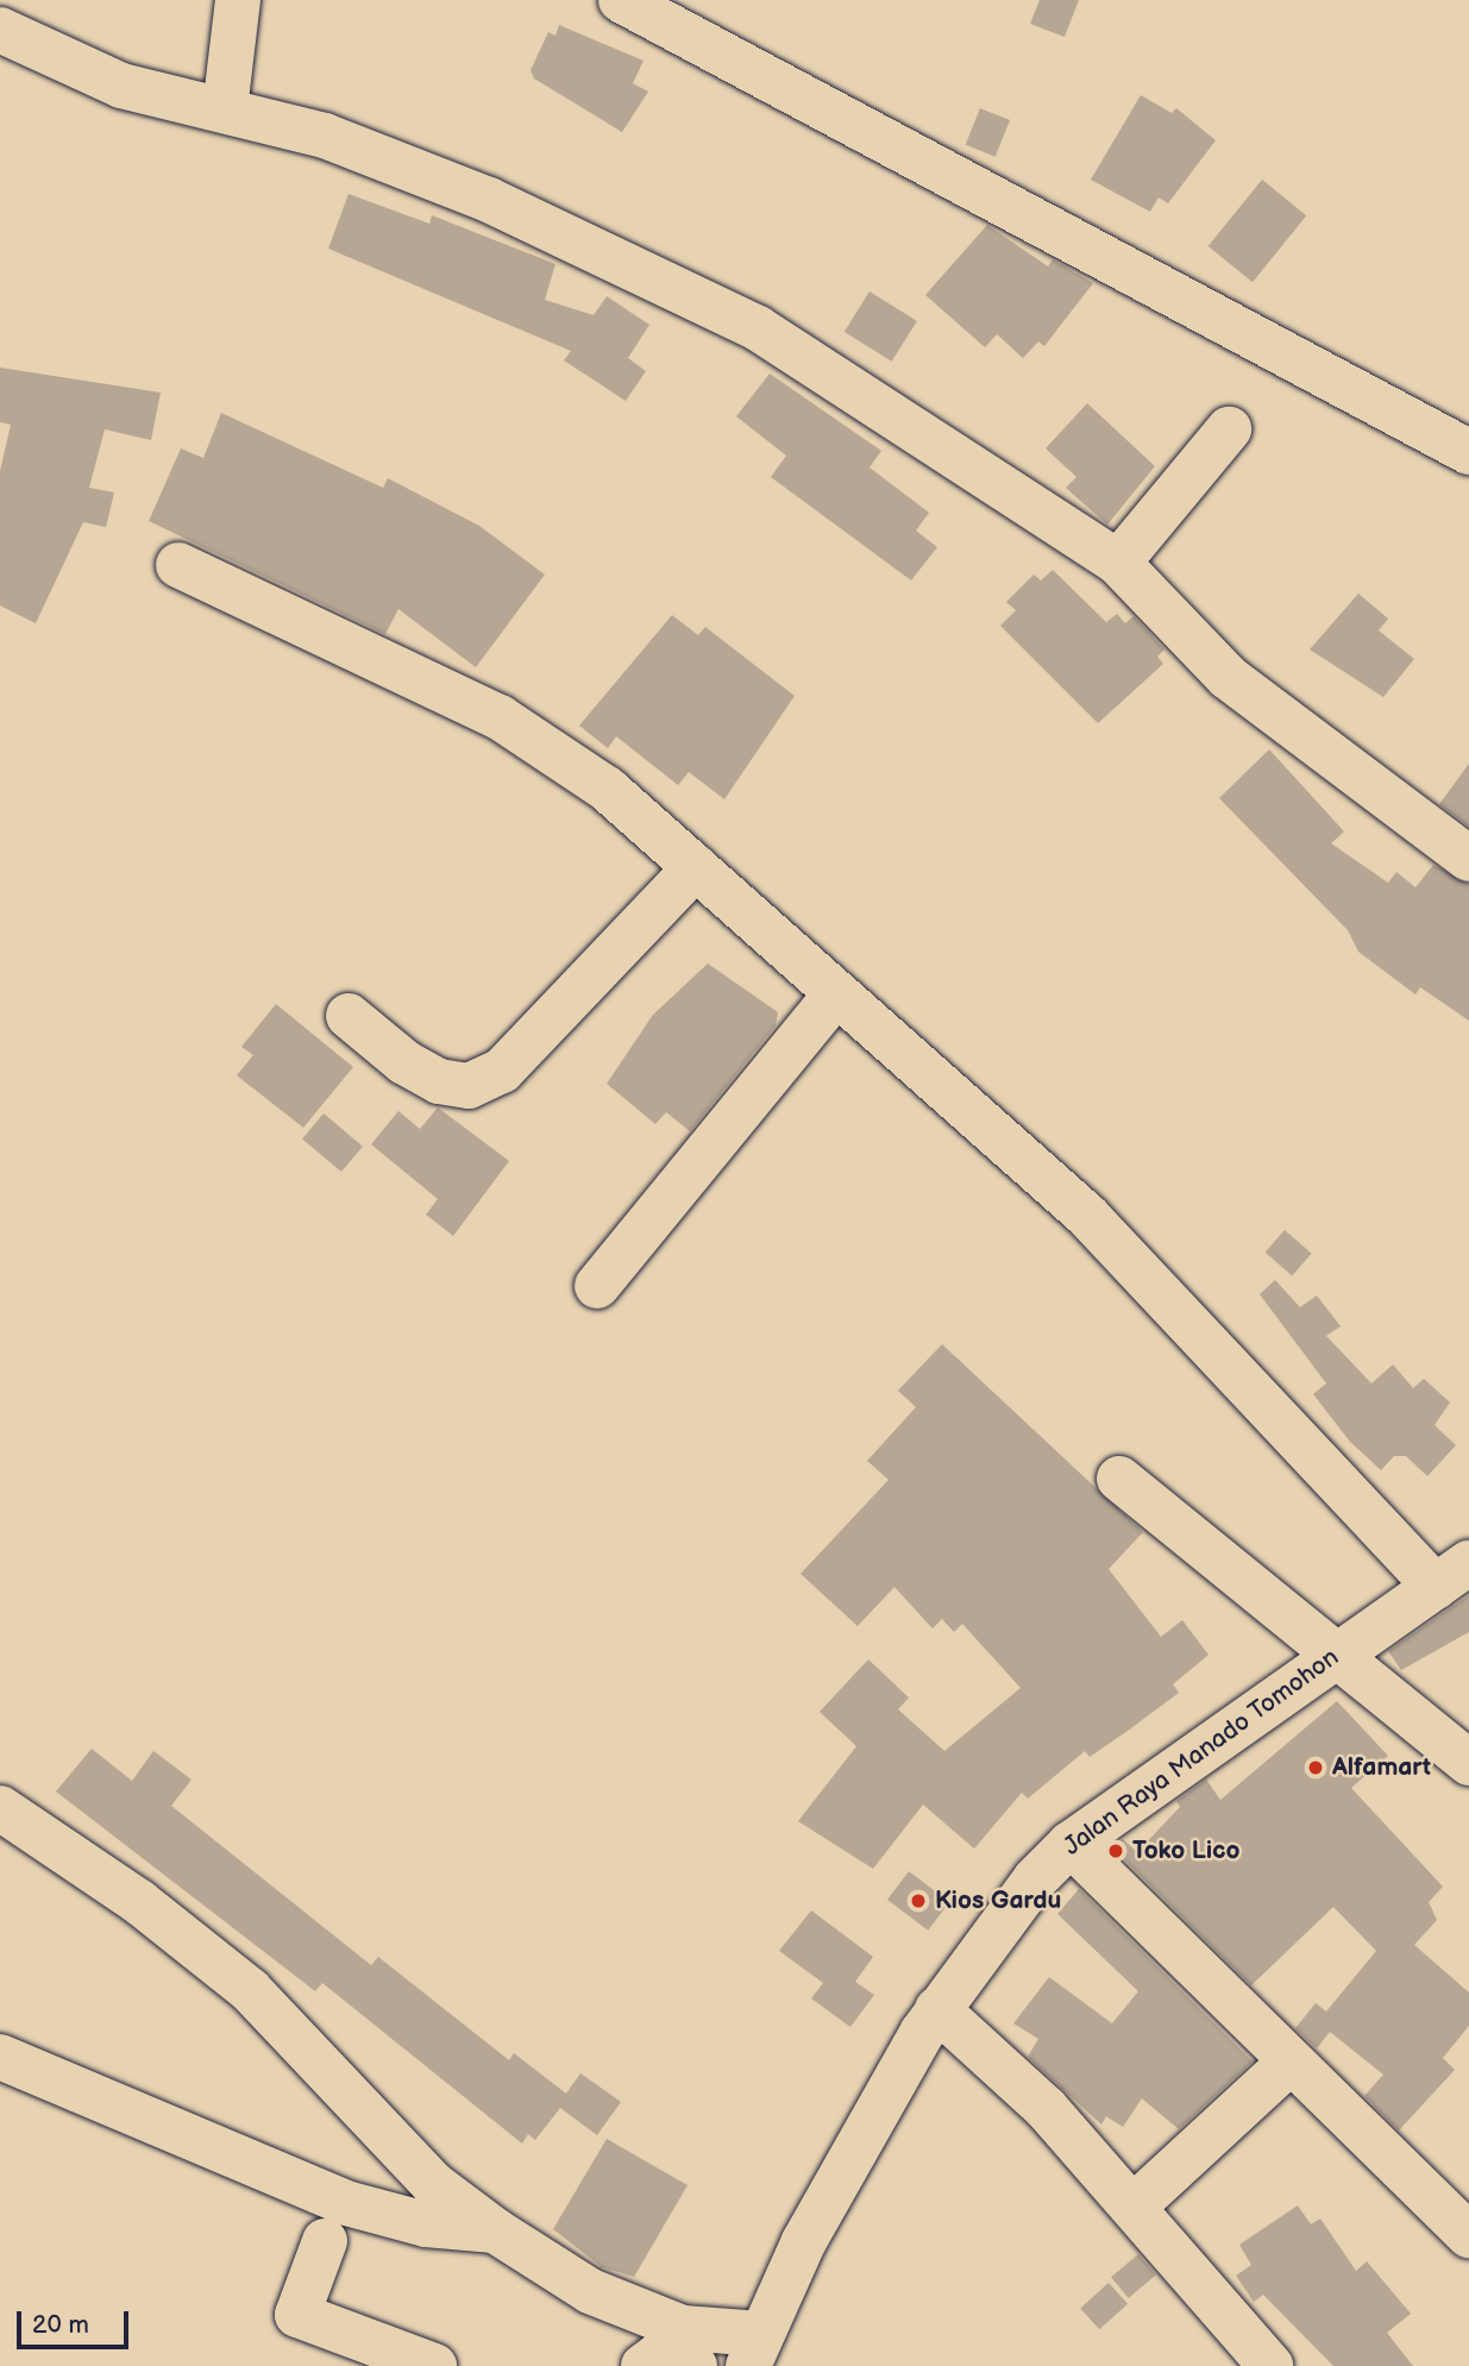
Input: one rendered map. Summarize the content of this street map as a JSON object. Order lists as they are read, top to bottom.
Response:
{
  "streets": {
    "main road": ["Jalan Raya Manado Tomohon"]
  },
  "places": ["Alfamart", "Toko Lico", "Kios Gardu"],
  "scale_bar": "20 m"
}
